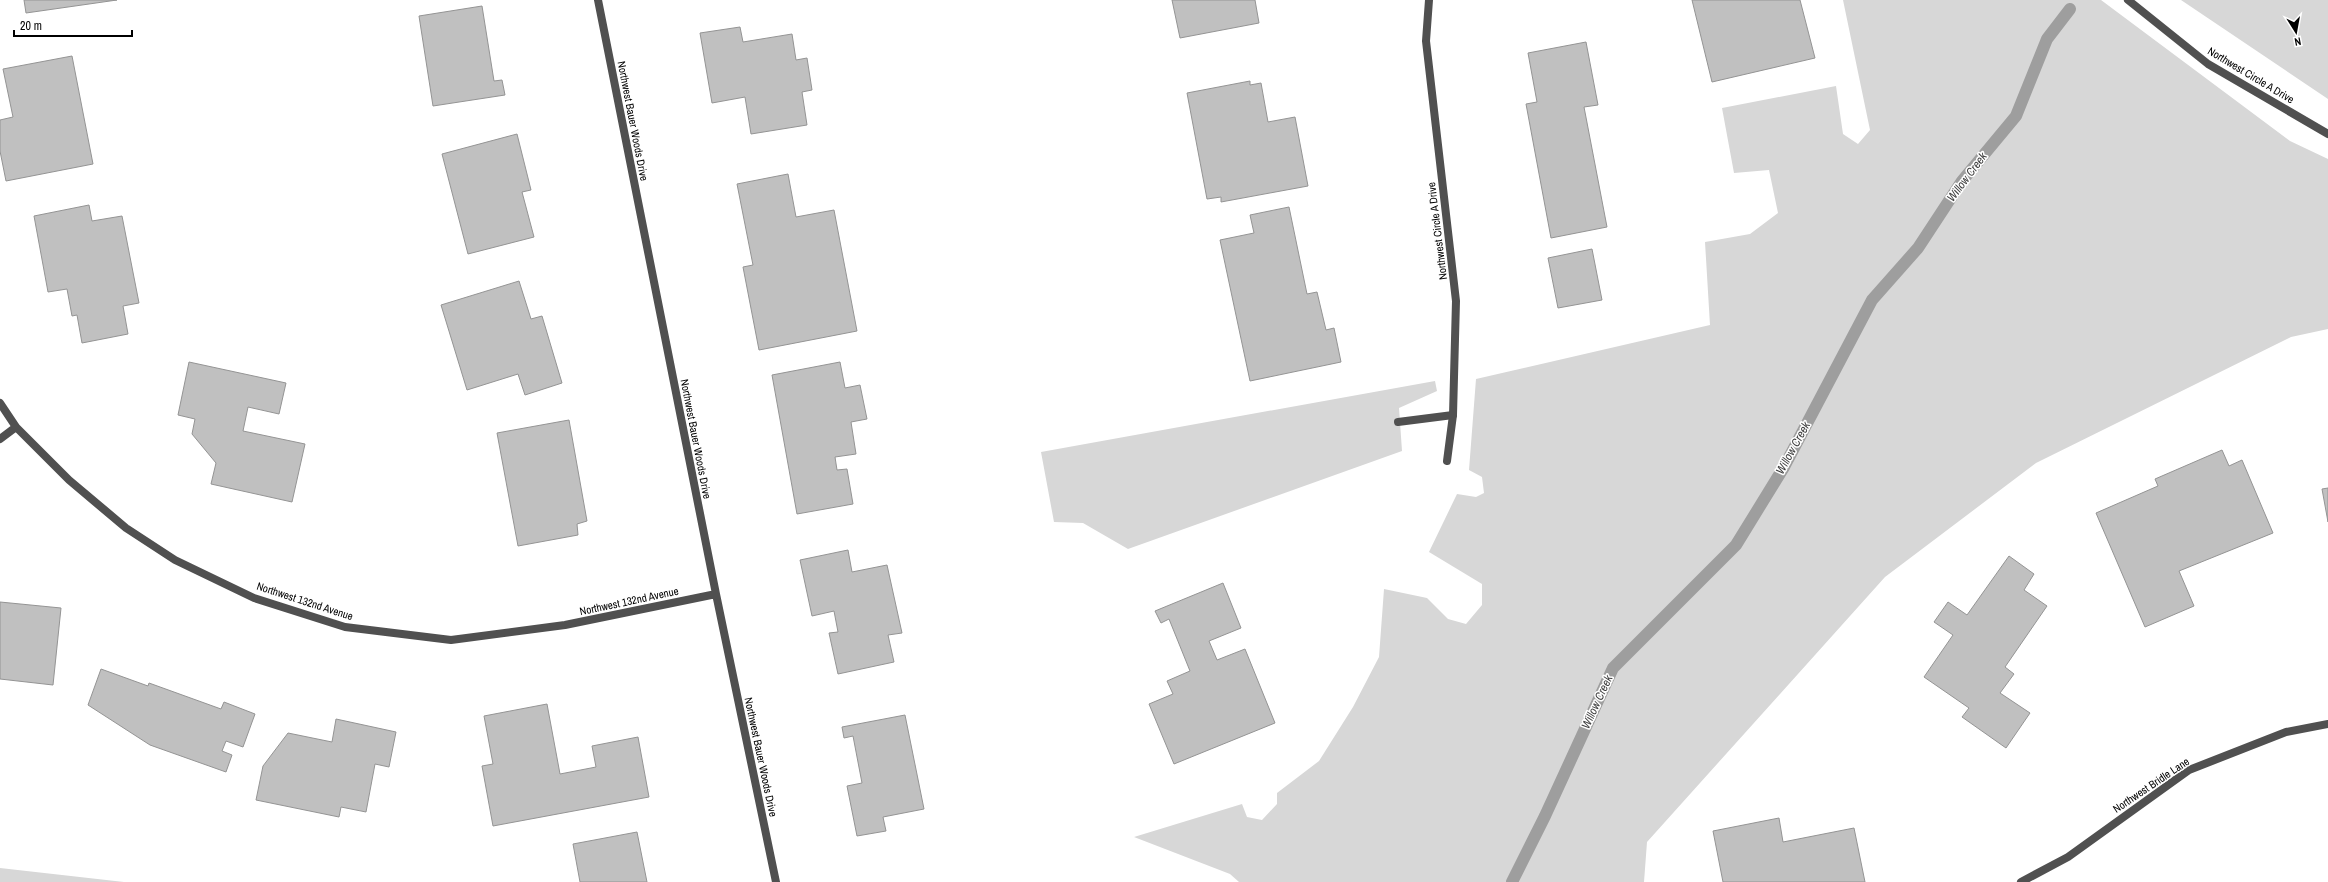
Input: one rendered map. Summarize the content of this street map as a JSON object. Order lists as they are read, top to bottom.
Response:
{
  "streets": {
    "street": [
      "Northwest Circle A Drive",
      "Northwest Bauer Woods Drive",
      "Northwest 132nd Avenue",
      "Northwest Bridle Lane"
    ]
  },
  "crossings": [
    ["Northwest Bauer Woods Drive", "Northwest 132nd Avenue"]
  ],
  "water": ["Willow Creek"],
  "scale_bar": "20 m",
  "north": "bottom"
}
